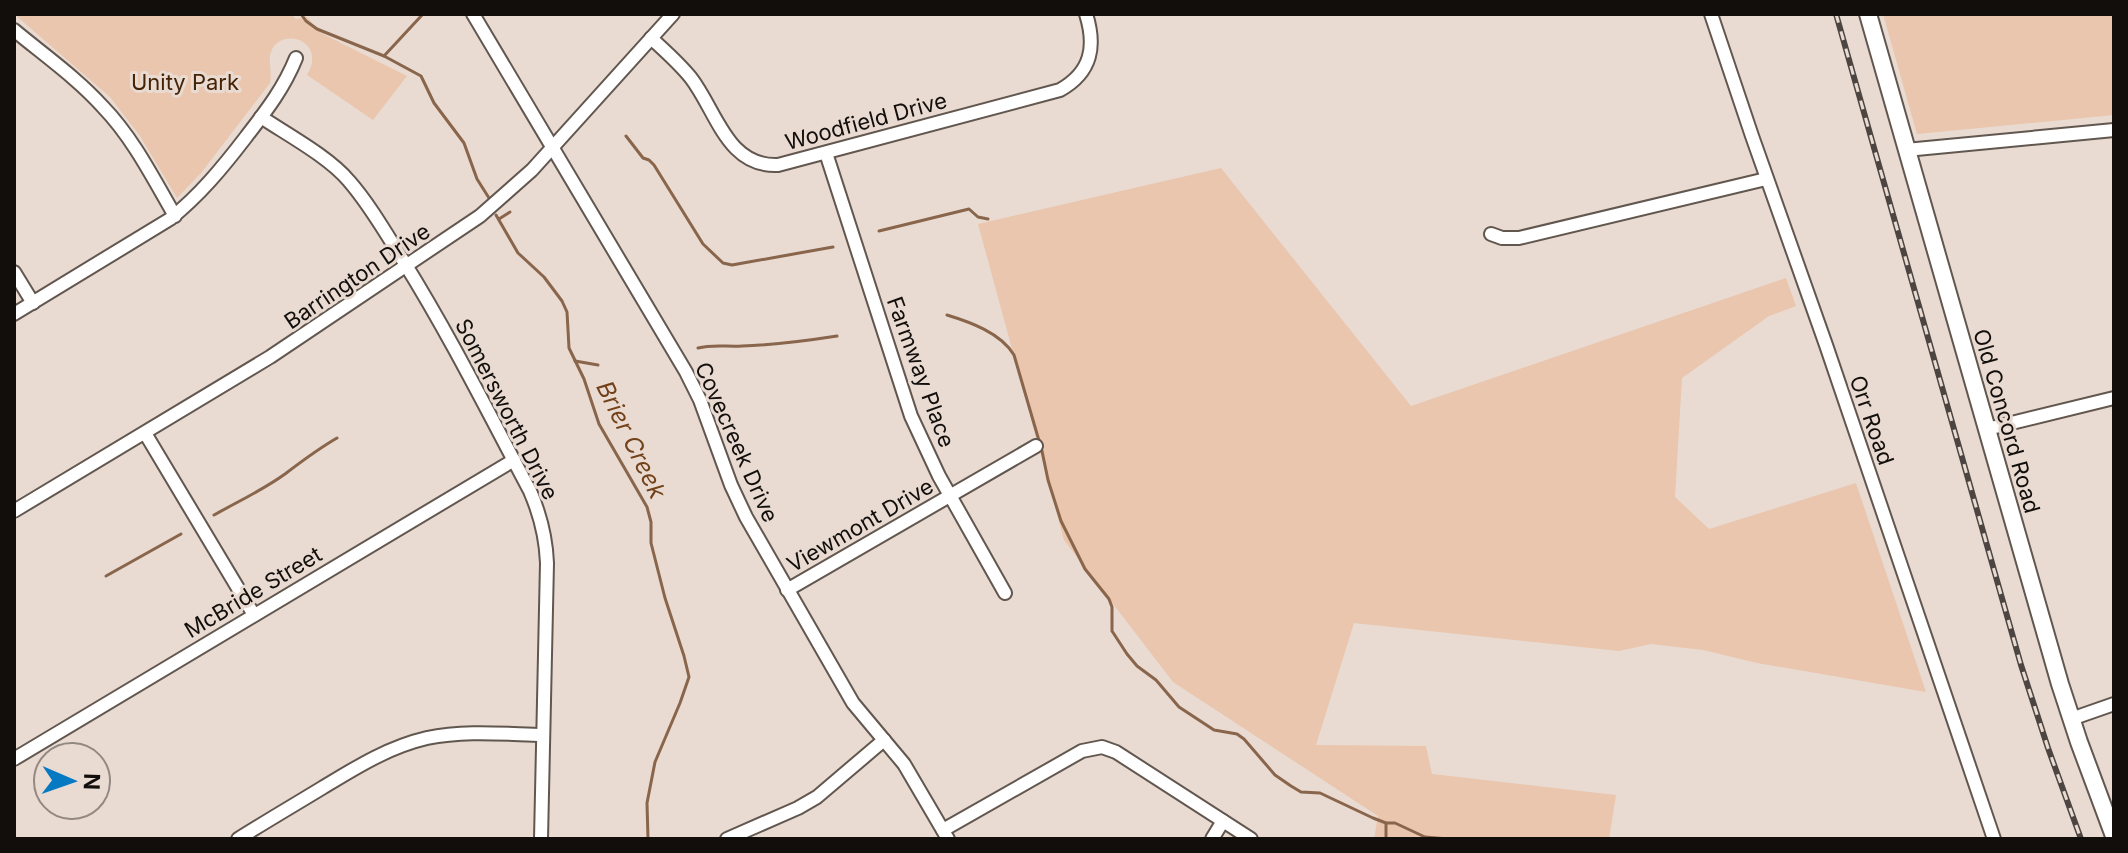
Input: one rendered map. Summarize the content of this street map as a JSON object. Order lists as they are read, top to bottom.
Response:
{
  "streets": {
    "street": [
      "Woodfield Drive",
      "Barrington Drive",
      "Farmway Place",
      "Somersworth Drive",
      "Orr Road",
      "Old Concord Road",
      "Covecreek Drive",
      "Viewmont Drive",
      "McBride Street"
    ]
  },
  "crossings": [
    ["Woodfield Drive", "Barrington Drive"],
    ["Woodfield Drive", "Farmway Place"],
    ["Barrington Drive", "Somersworth Drive"],
    ["Barrington Drive", "Covecreek Drive"],
    ["Farmway Place", "Viewmont Drive"],
    ["Somersworth Drive", "McBride Street"],
    ["Covecreek Drive", "Viewmont Drive"]
  ],
  "water": ["Brier Creek"],
  "parks": ["Unity Park"],
  "north": "right"
}
